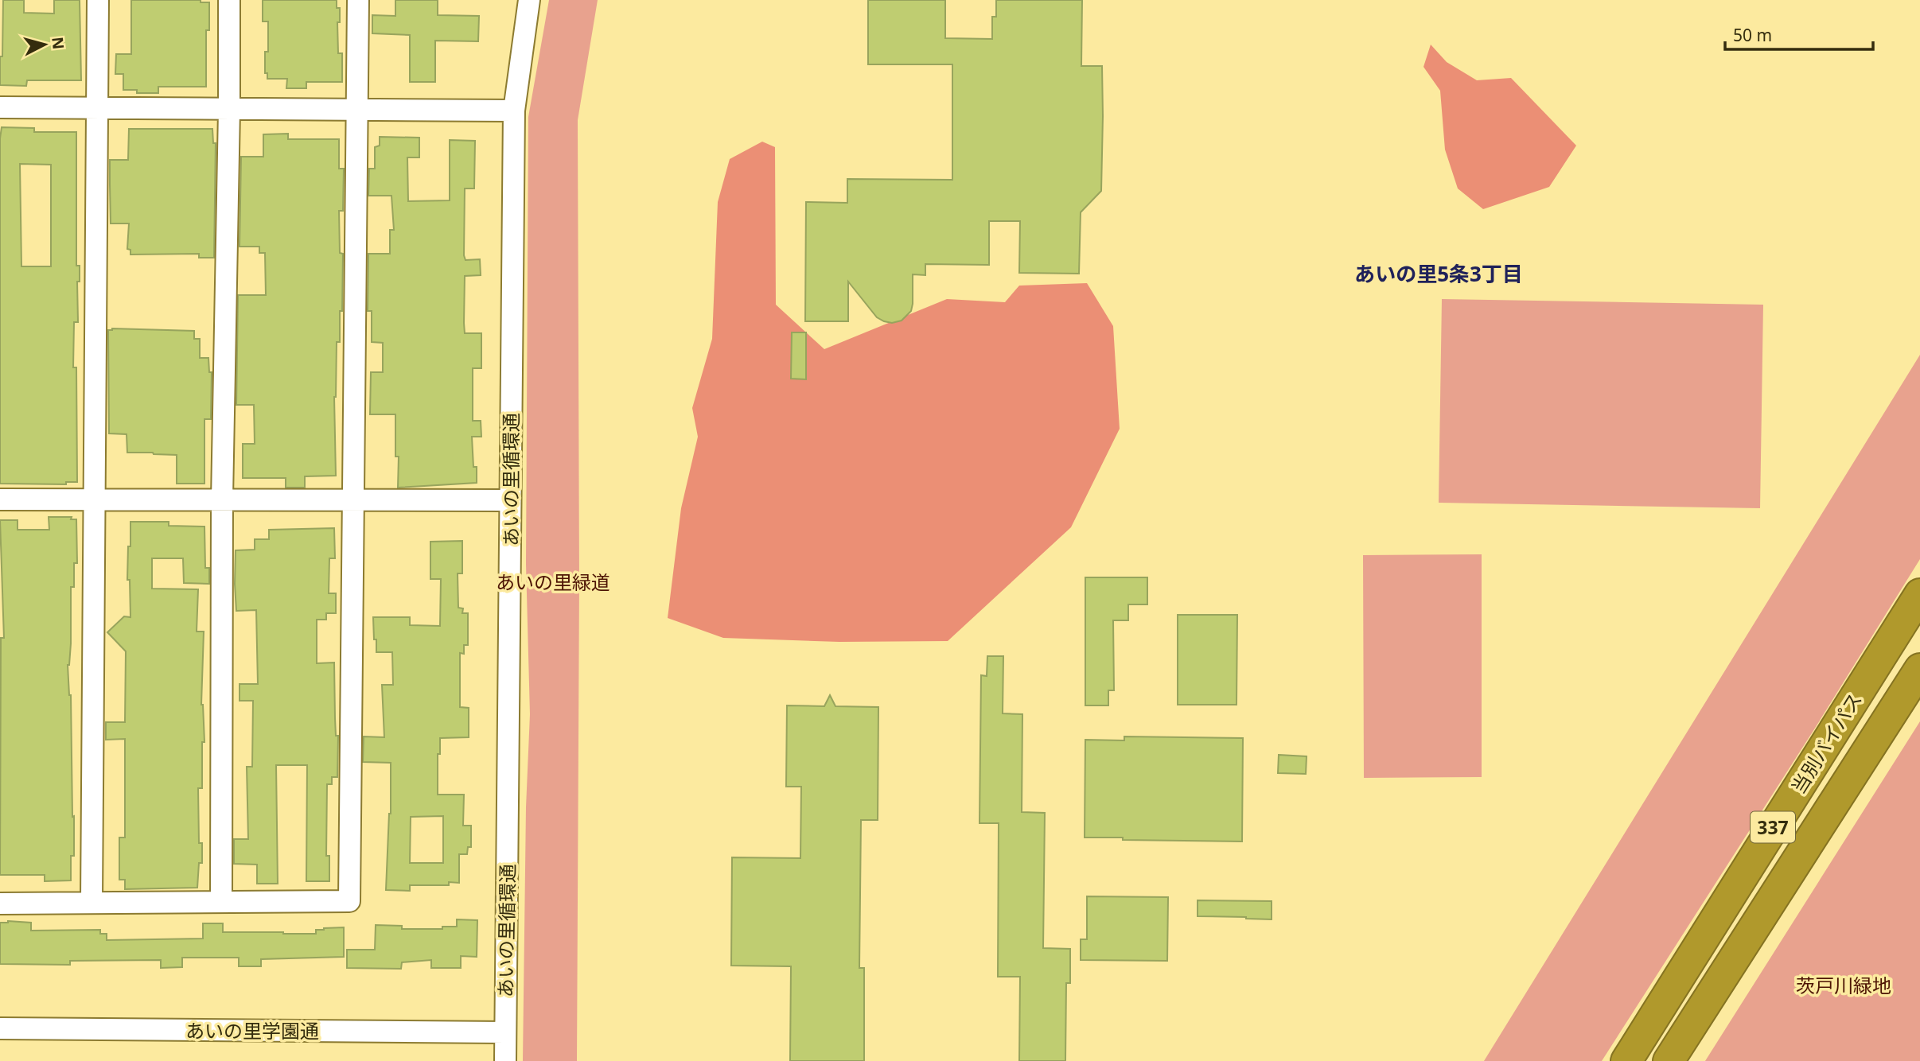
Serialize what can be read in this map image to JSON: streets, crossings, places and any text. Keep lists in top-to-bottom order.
{
  "streets": {
    "highway": ["当別バイパス", "337"],
    "street": ["あいの里循環通", "あいの里学園通"]
  },
  "crossings": [
    ["あいの里循環通", "あいの里学園通"]
  ],
  "districts": ["あいの里5条3丁目"],
  "parks": ["あいの里緑道", "茨戸川緑地"],
  "scale_bar": "50 m",
  "north": "right"
}
